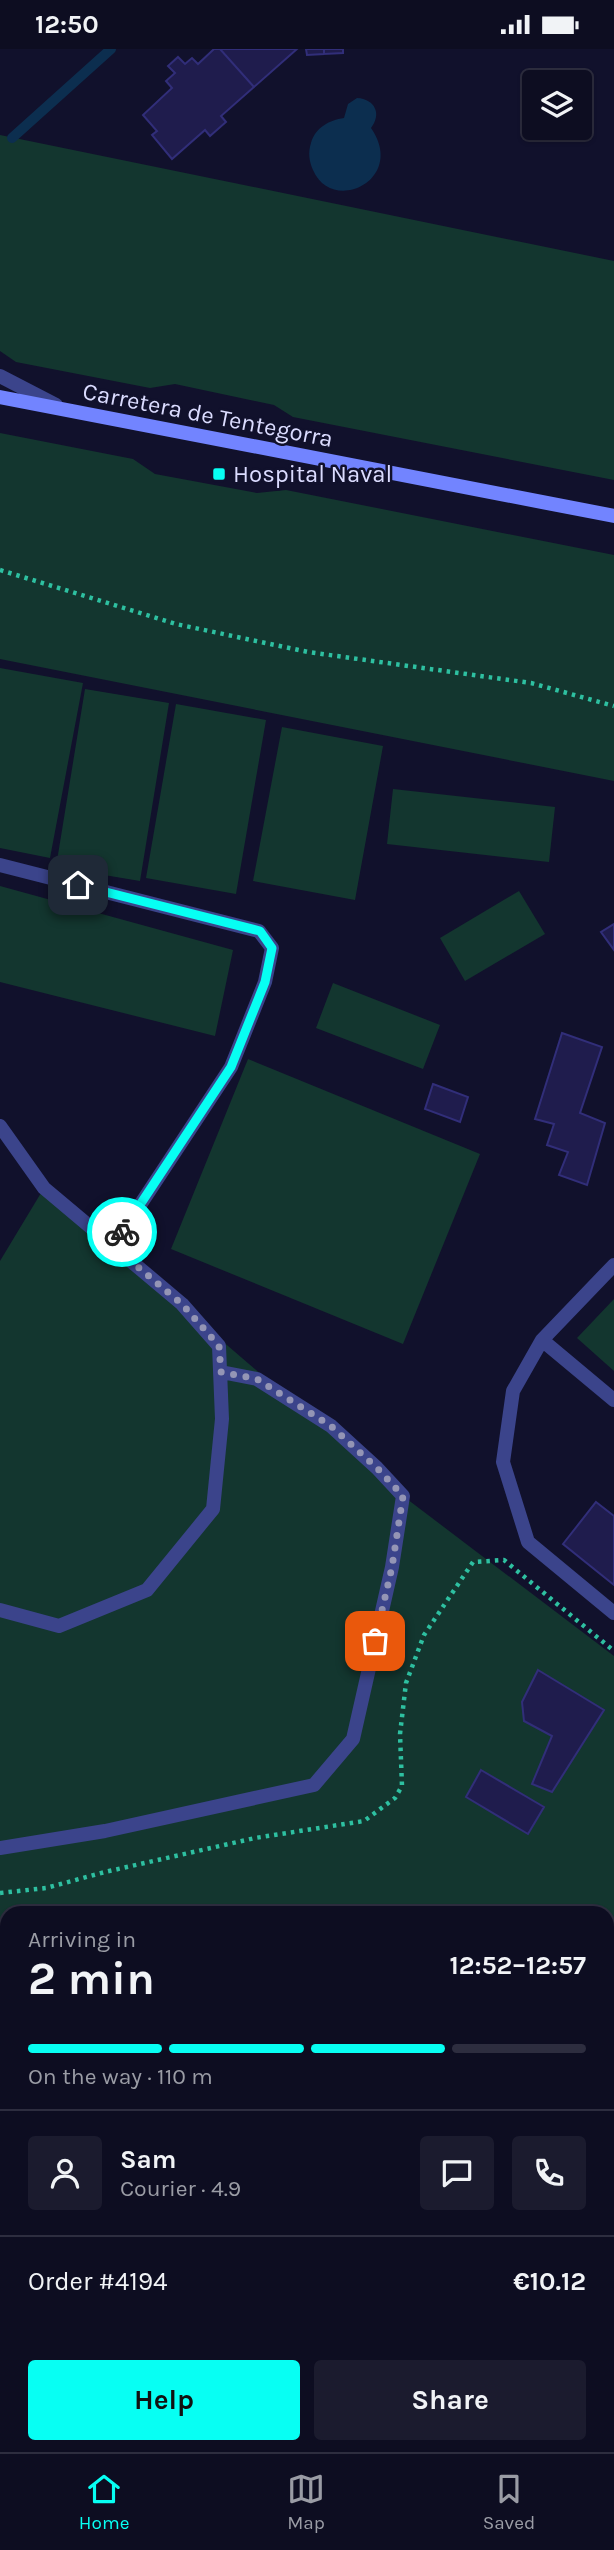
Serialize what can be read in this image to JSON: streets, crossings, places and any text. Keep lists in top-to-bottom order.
{
  "streets": {
    "main road": ["Carretera de Tentegorra"]
  },
  "places": {
    "transit": ["Hospital Naval"]
  },
  "page": {
    "status": "12:50",
    "heading": ["2 min", "Arriving in", "12:52–12:57"],
    "panel": [
      "Sam",
      "Courier · 4.9",
      "Order #4194",
      "€10.12"
    ],
    "bar": "On the way · 110 m",
    "buttons": ["Help", "Share"],
    "tabs": ["Home", "Map", "Saved"]
  }
}
